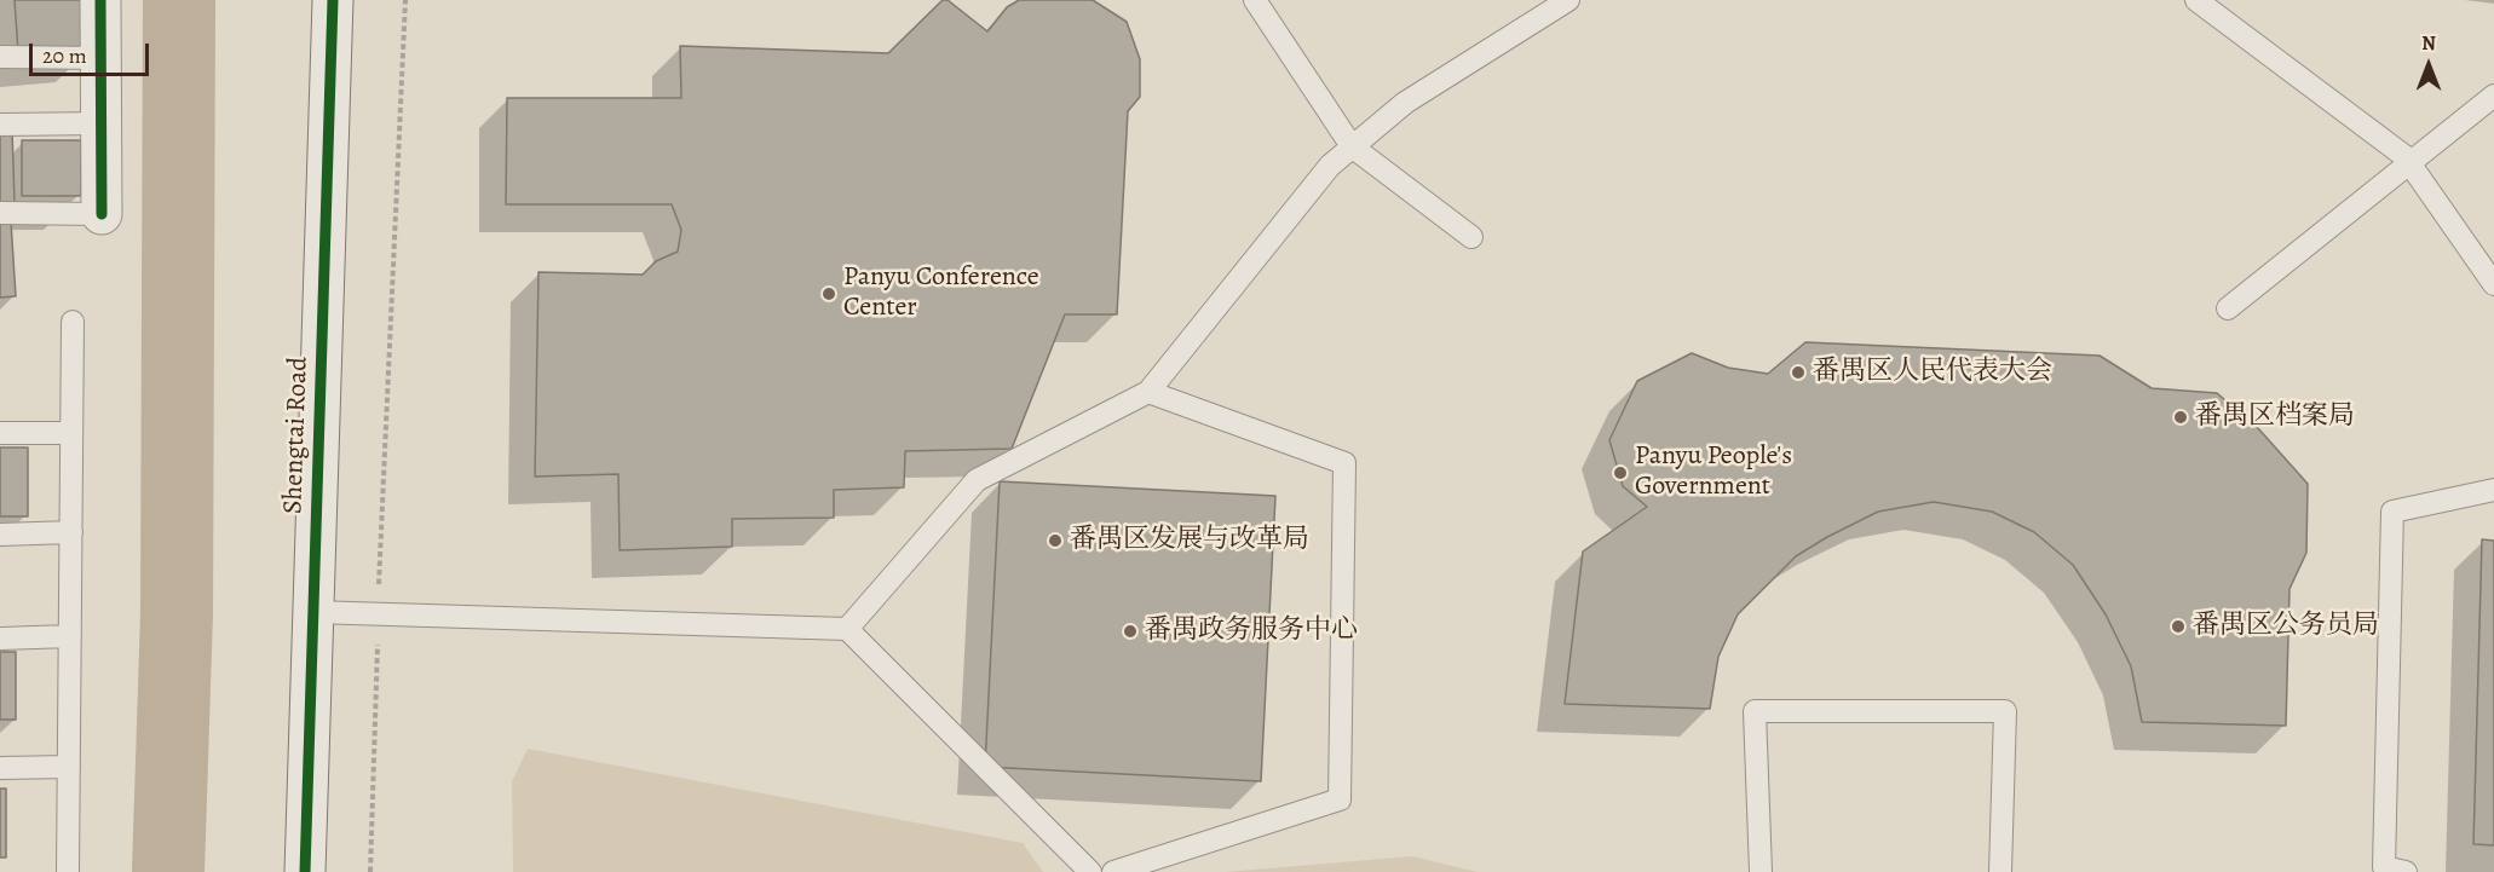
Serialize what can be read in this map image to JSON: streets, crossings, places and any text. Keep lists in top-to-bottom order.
{
  "streets": {
    "street": ["Shengtai Road"]
  },
  "places": [
    "Panyu Conference Center",
    "番禺区人民代表大会",
    "番禺区档案局",
    "Panyu People's Government",
    "番禺区发展与改革局",
    "番禺区公务员局",
    "番禺政务服务中心"
  ],
  "scale_bar": "20 m",
  "north": "top"
}
